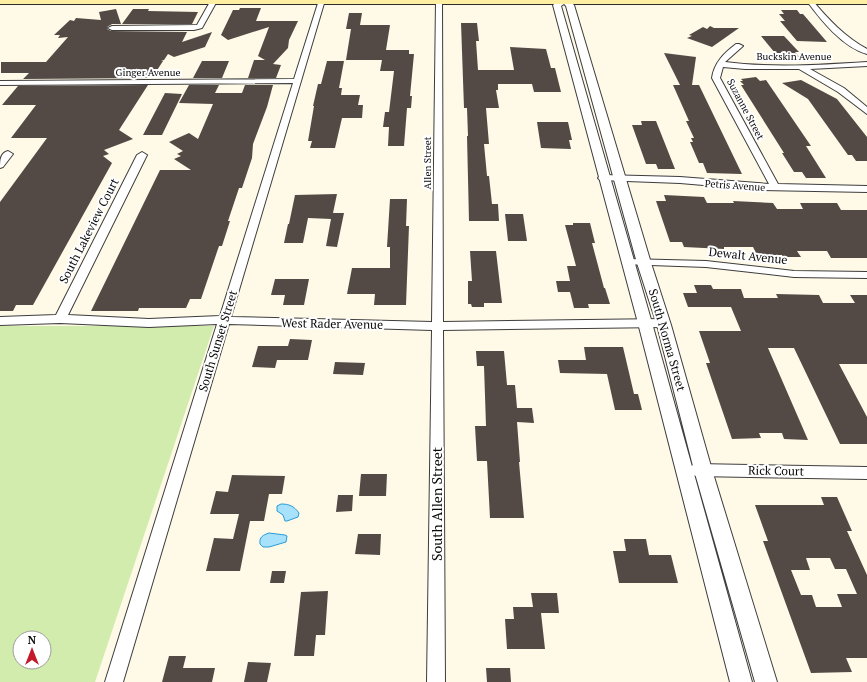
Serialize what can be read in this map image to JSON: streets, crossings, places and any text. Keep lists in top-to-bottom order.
{
  "streets": {
    "street": [
      "Buckskin Avenue",
      "Ginger Avenue",
      "Suzanne Street",
      "Allen Street",
      "Petris Avenue",
      "South Lakeview Court",
      "Dewalt Avenue",
      "West Rader Avenue",
      "South Norma Street",
      "South Sunset Street",
      "Rick Court",
      "South Allen Street"
    ]
  },
  "crossings": [
    ["Buckskin Avenue", "Suzanne Street"],
    ["Ginger Avenue", "South Sunset Street"],
    ["Suzanne Street", "Petris Avenue"],
    ["Allen Street", "West Rader Avenue"],
    ["Allen Street", "South Allen Street"],
    ["Petris Avenue", "South Norma Street"],
    ["South Lakeview Court", "West Rader Avenue"],
    ["Dewalt Avenue", "South Norma Street"],
    ["West Rader Avenue", "South Norma Street"],
    ["West Rader Avenue", "South Sunset Street"],
    ["West Rader Avenue", "South Allen Street"],
    ["South Norma Street", "Rick Court"]
  ],
  "north": "top"
}
